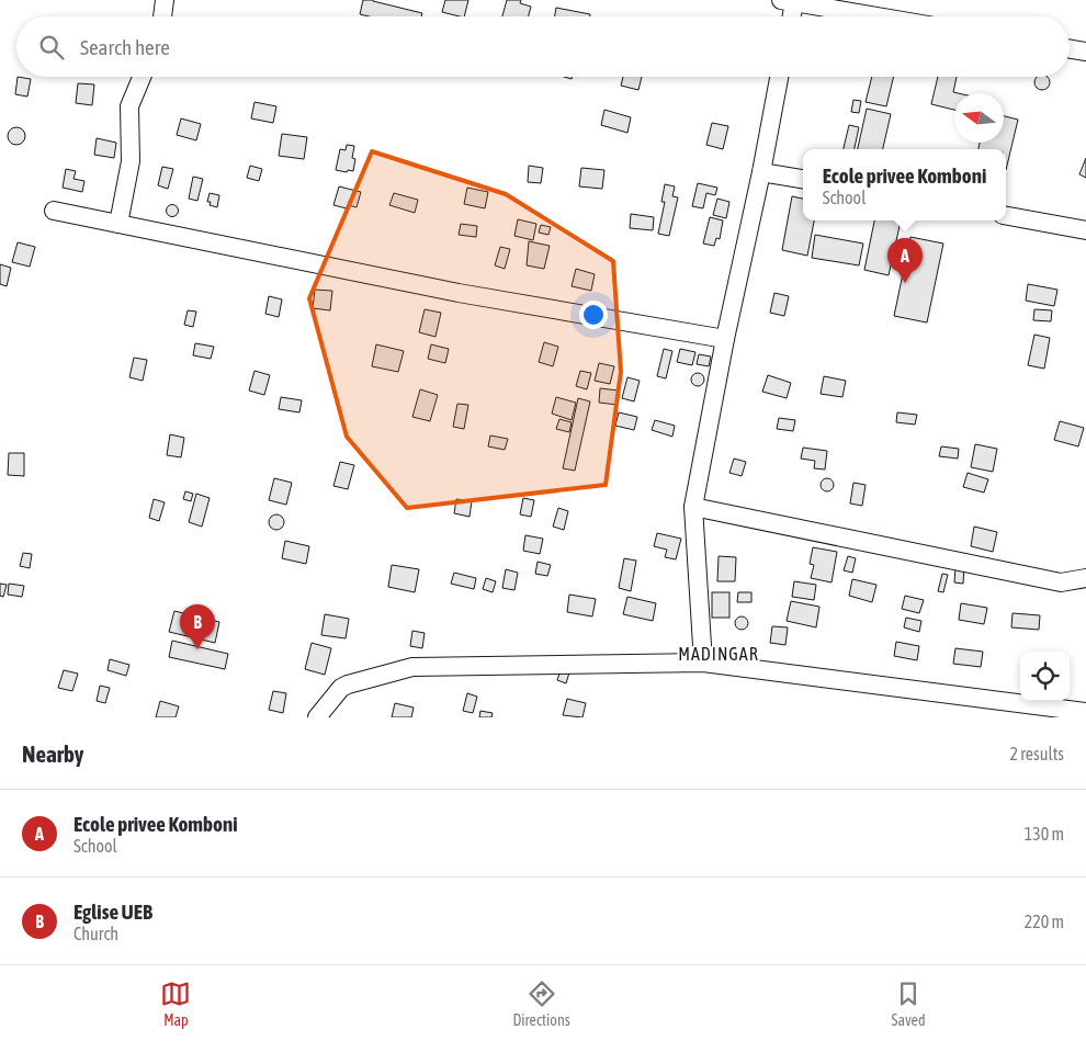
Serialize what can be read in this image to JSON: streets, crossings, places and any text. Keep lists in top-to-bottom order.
{
  "districts": ["MADINGAR"],
  "north": "left",
  "page": {
    "search": "Search here",
    "popup": ["Ecole privee Komboni", "School"],
    "pins": ["A", "B"],
    "heading": ["Nearby", "2 results"],
    "list": [
      {
        "mark": "A",
        "name": "Ecole privee Komboni",
        "note": "School",
        "value": "130 m"
      },
      {
        "mark": "B",
        "name": "Eglise UEB",
        "note": "Church",
        "value": "220 m"
      }
    ],
    "nav": ["Map", "Directions", "Saved"]
  }
}
